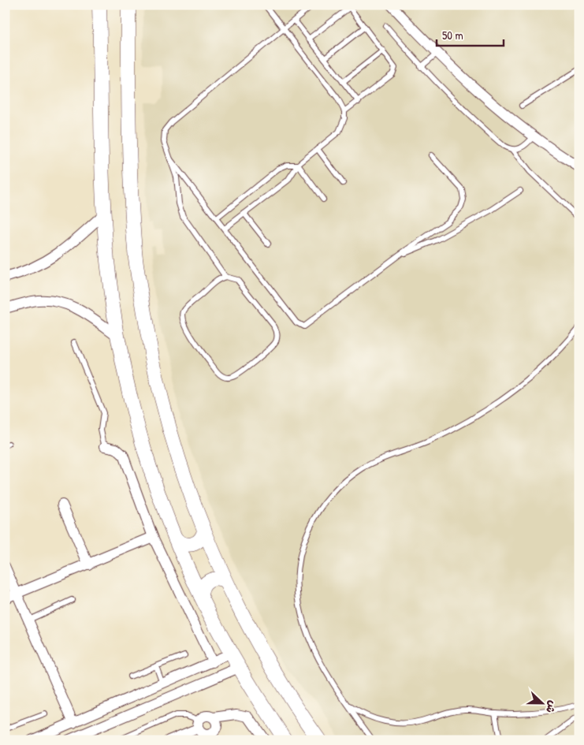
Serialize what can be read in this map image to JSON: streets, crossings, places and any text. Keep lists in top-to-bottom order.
{
  "scale_bar": "50 m",
  "north": "right"
}
